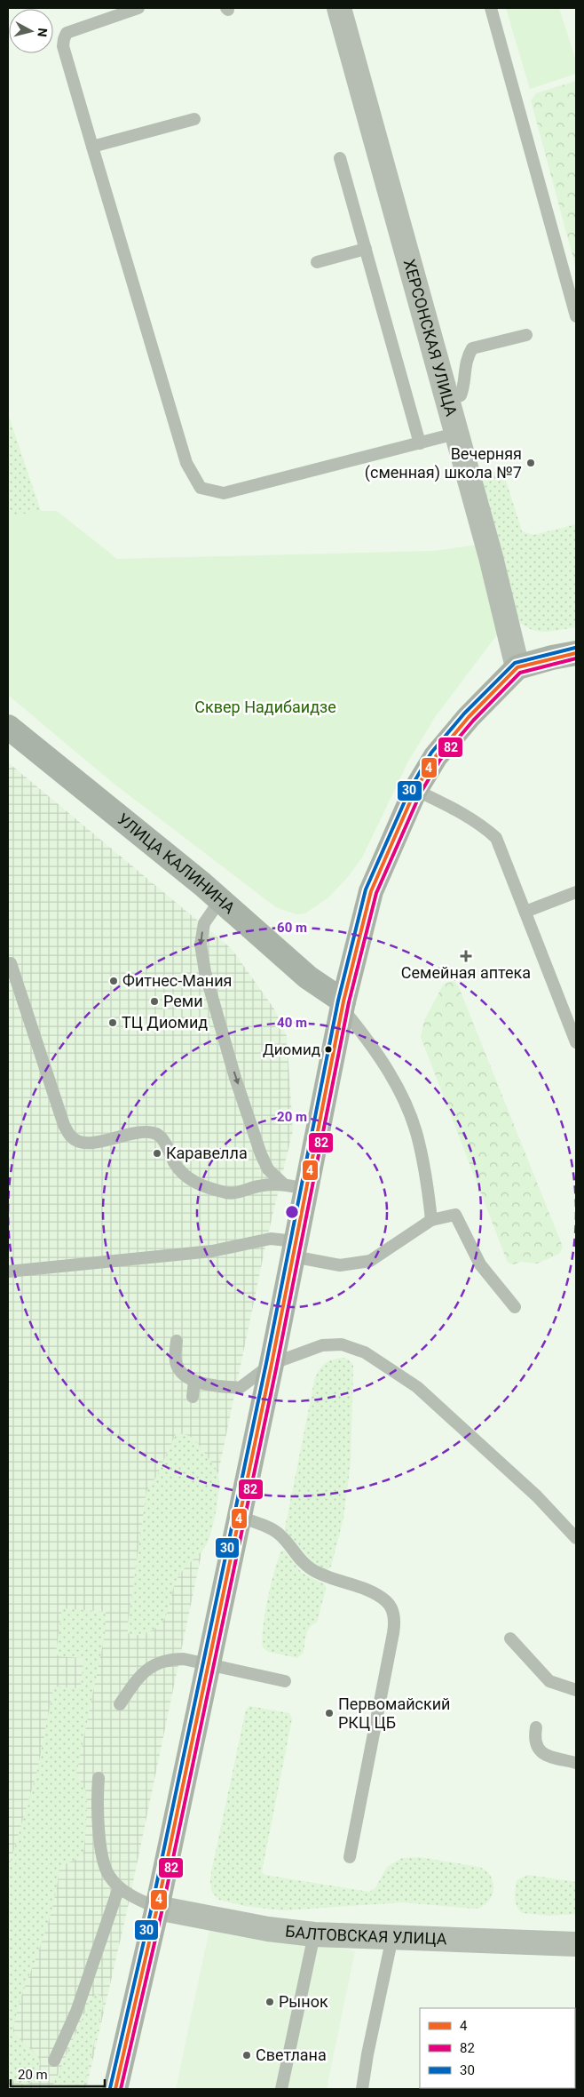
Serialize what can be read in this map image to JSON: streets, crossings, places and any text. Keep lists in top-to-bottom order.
{
  "streets": {
    "main road": ["УЛИЦА КАЛИНИНА"],
    "street": ["ХЕРСОНСКАЯ УЛИЦА", "БАЛТОВСКАЯ УЛИЦА"]
  },
  "parks": ["Сквер Надибаидзе"],
  "places": {
    "other": [
      "Вечерняя (сменная) школа №7",
      "Фитнес-Мания",
      "Реми",
      "ТЦ Диомид",
      "Диомид",
      "Каравелла",
      "Первомайский РКЦ ЦБ",
      "Рынок",
      "Светлана"
    ],
    "health": ["Семейная аптека"]
  },
  "lines": ["transit line 30", "transit line 4", "transit line 82"],
  "legend": ["4", "82", "30"],
  "scale_bar": "20 m",
  "north": "right",
  "rings": ["60 m", "40 m", "20 m"]
}
